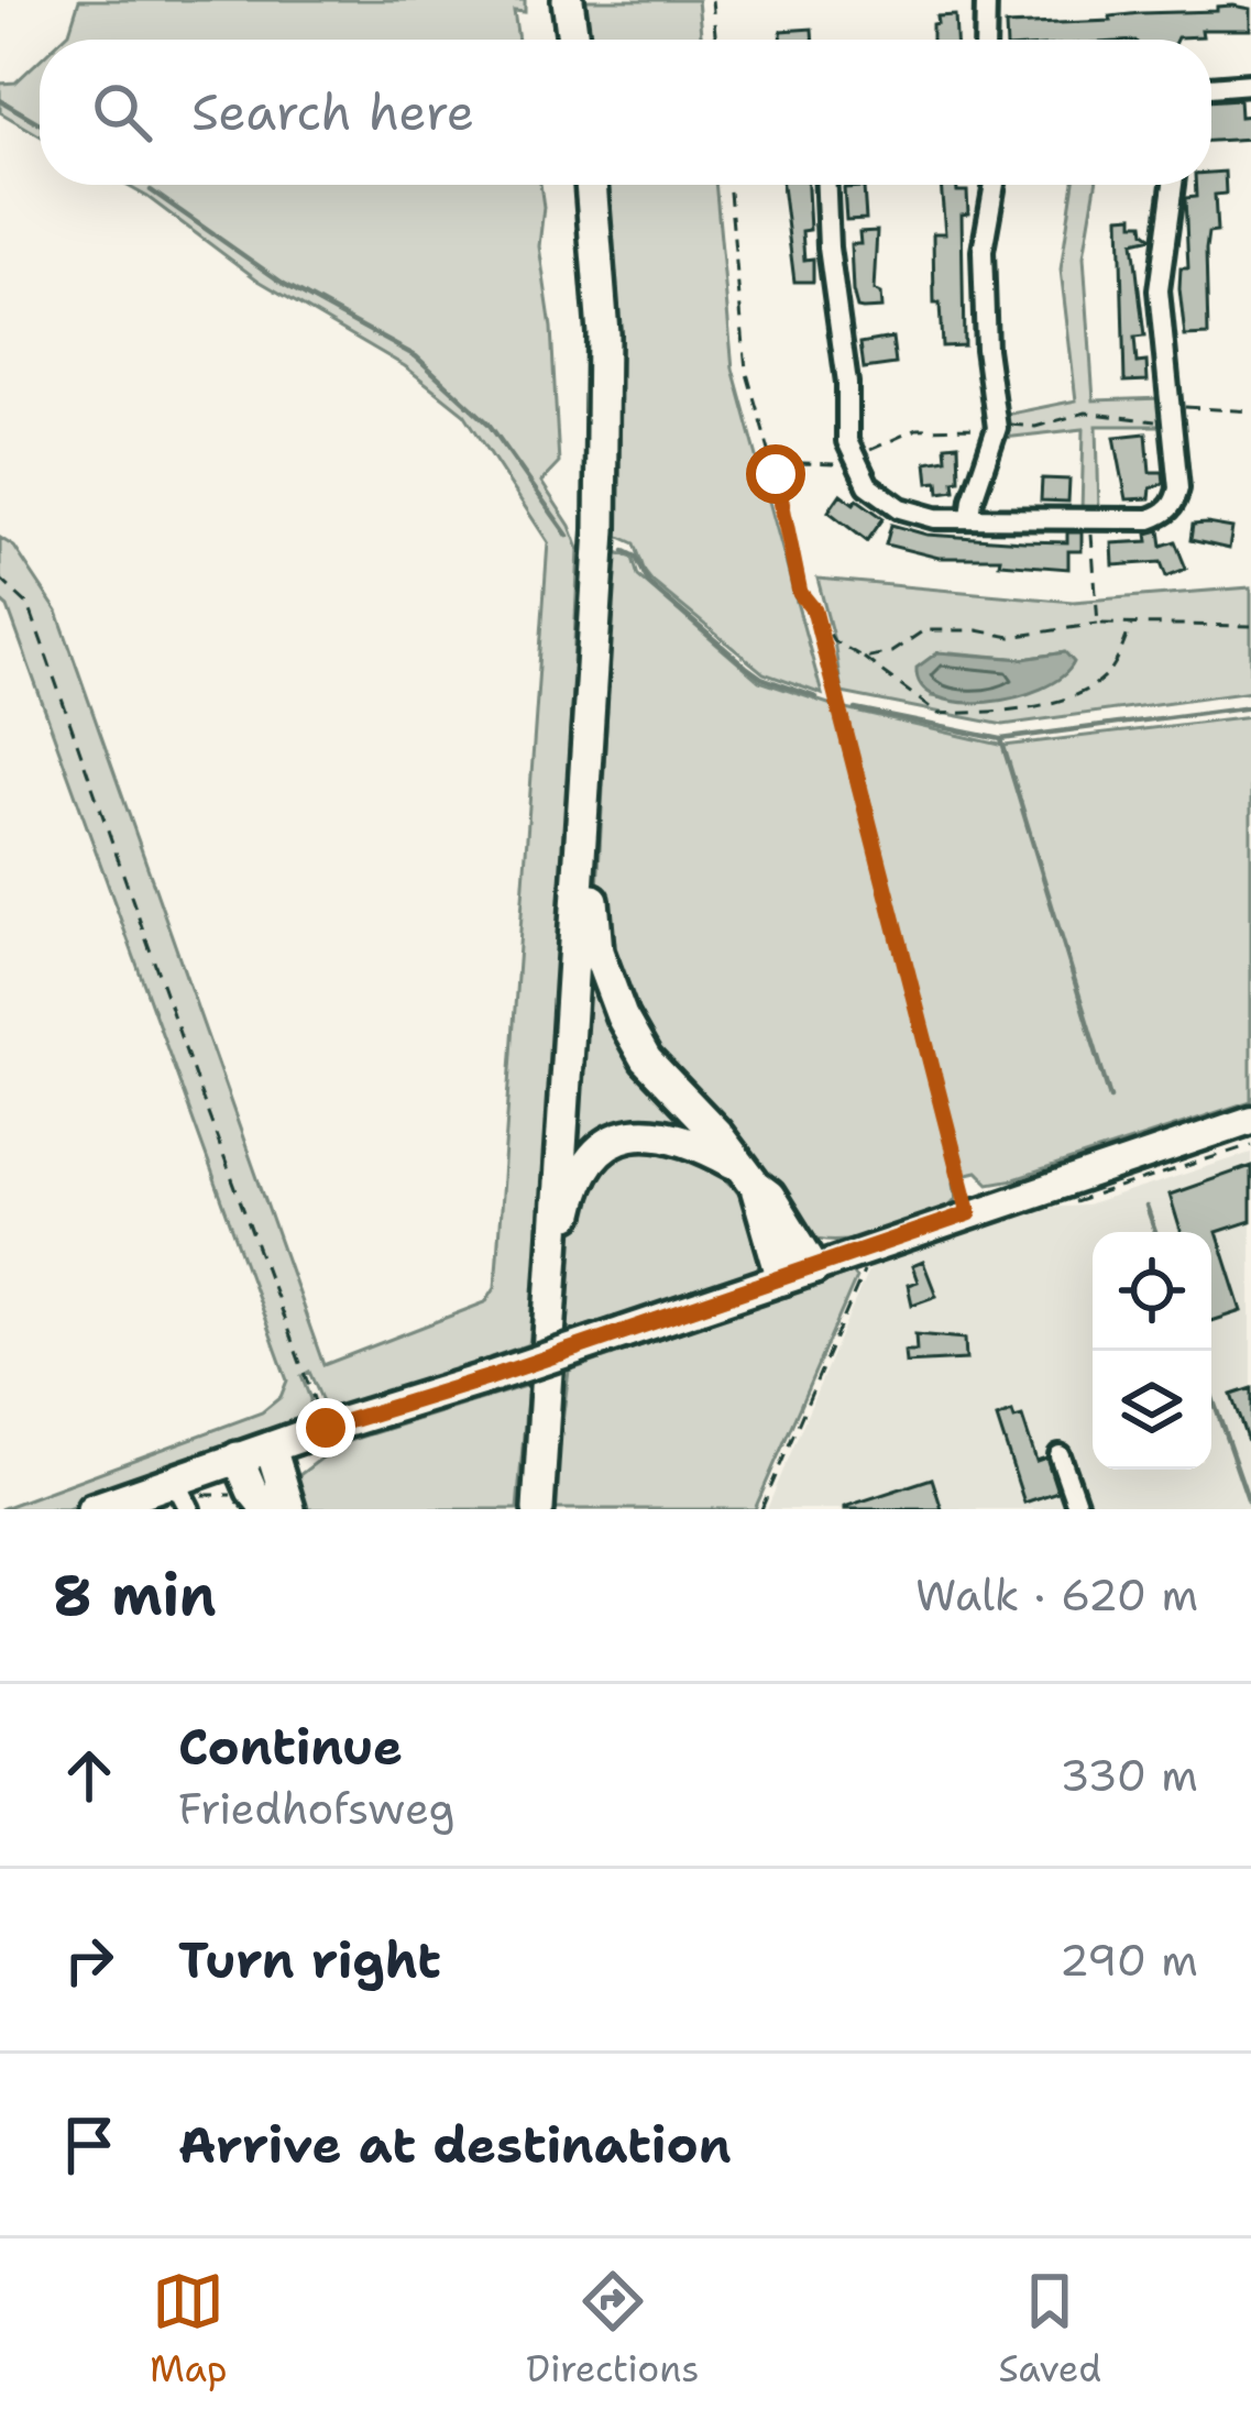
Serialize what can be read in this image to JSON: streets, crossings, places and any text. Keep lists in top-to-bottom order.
{
  "page": {
    "search": "Search here",
    "heading": ["8 min", "Walk · 620 m"],
    "list": [
      ["Continue", "Friedhofsweg", "330 m"],
      ["Turn right", "290 m"],
      "Arrive at destination"
    ],
    "nav": ["Map", "Directions", "Saved"]
  }
}
